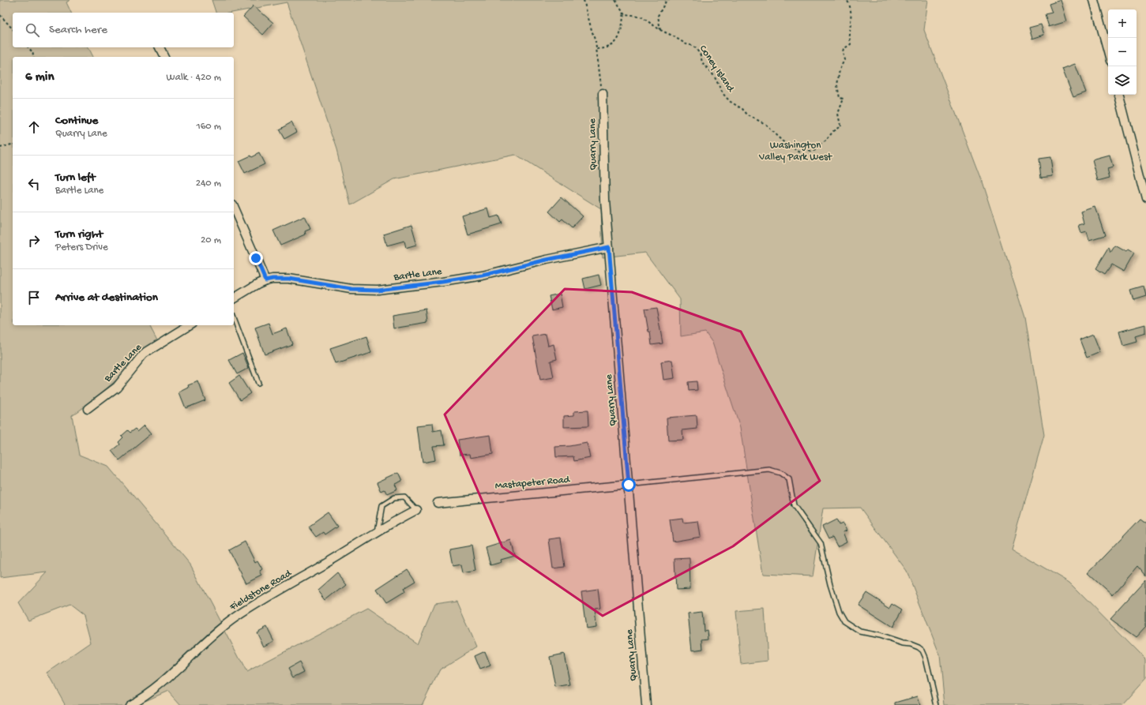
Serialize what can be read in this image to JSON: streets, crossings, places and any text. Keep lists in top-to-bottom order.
{
  "streets": {
    "street": [
      "Quarry Lane",
      "Bartle Lane",
      "Mastapeter Road",
      "Fieldstone Road"
    ],
    "path": ["Coney Island"]
  },
  "crossings": [
    ["Quarry Lane", "Bartle Lane"],
    ["Quarry Lane", "Mastapeter Road"]
  ],
  "parks": ["Washington Valley Park West"],
  "page": {
    "map_buttons": ["+", "−"],
    "search": "Search here",
    "heading": ["6 min", "Walk · 420 m"],
    "list": [
      ["Continue", "Quarry Lane", "160 m"],
      ["Turn left", "Bartle Lane", "240 m"],
      ["Turn right", "Peters Drive", "20 m"],
      "Arrive at destination"
    ]
  }
}
